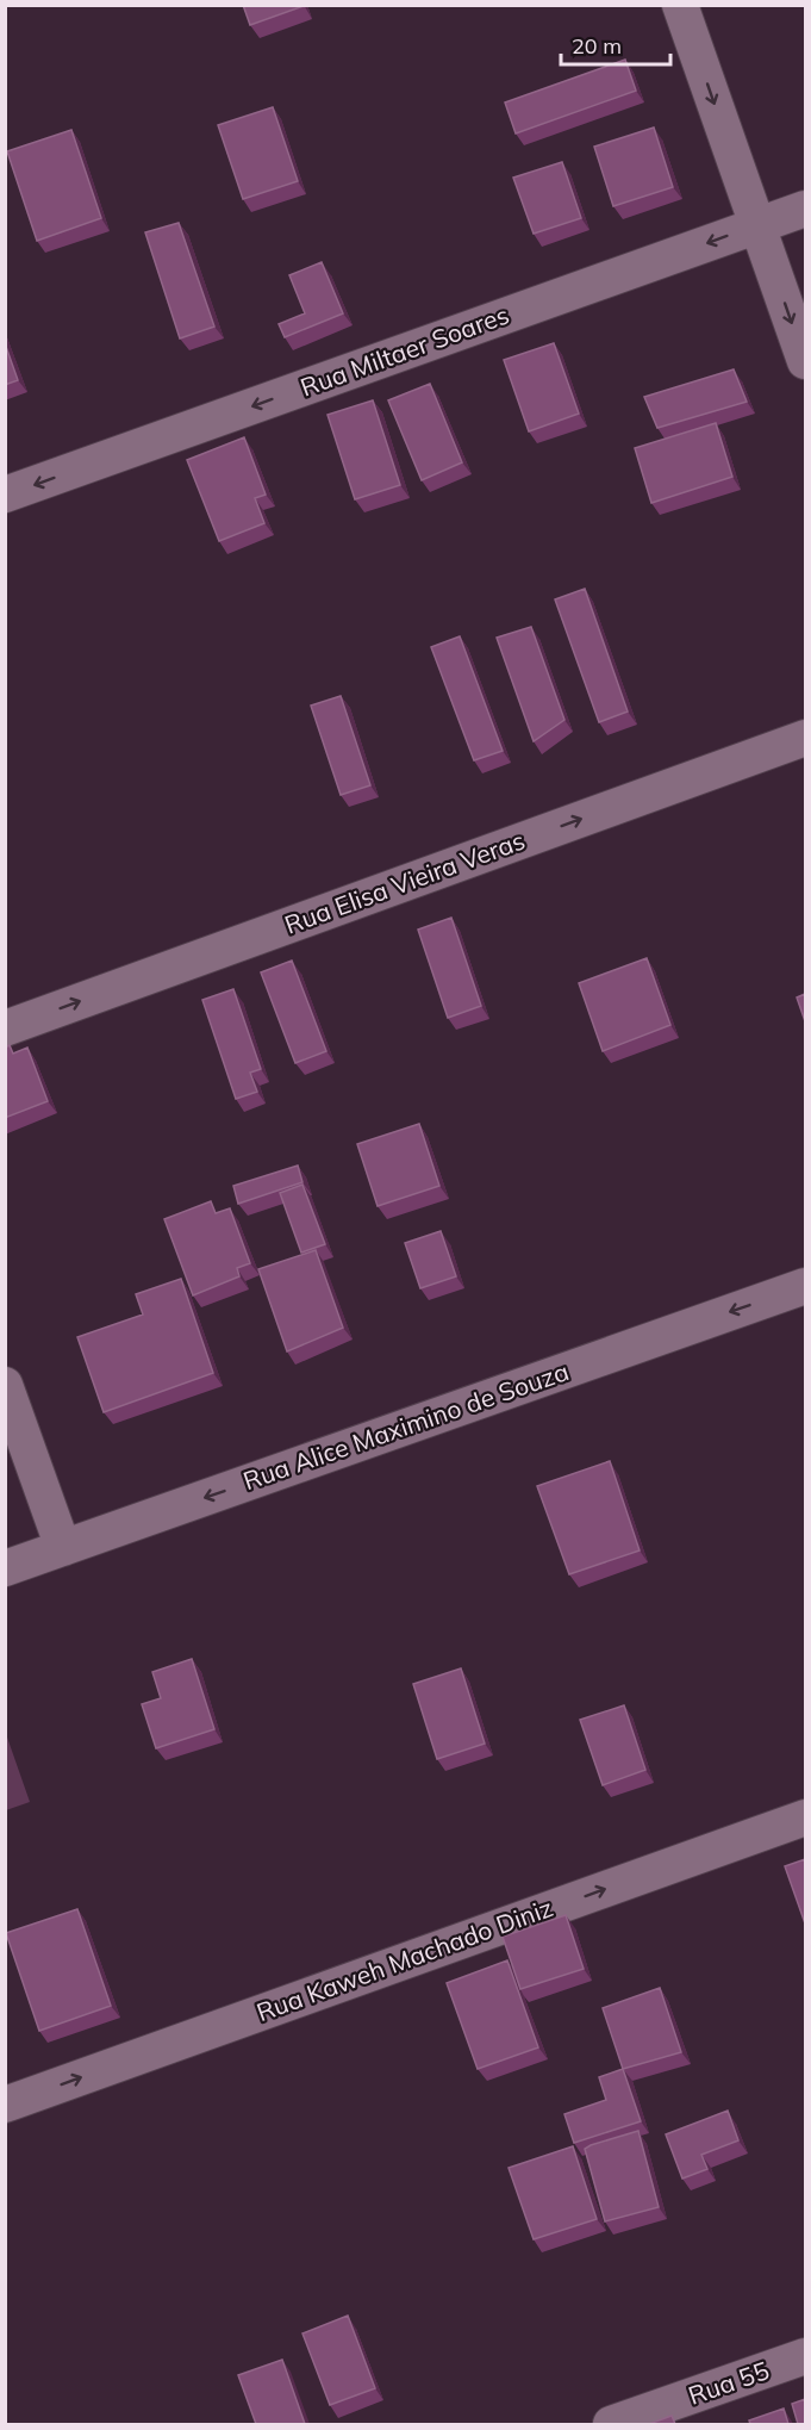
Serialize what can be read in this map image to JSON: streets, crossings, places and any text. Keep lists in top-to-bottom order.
{
  "streets": {
    "street": [
      "Rua Miltaer Soares",
      "Rua Elisa Vieira Veras",
      "Rua Alice Maximino de Souza",
      "Rua Kaweh Machado Diniz",
      "Rua 55"
    ]
  },
  "one_way": [
    "Rua Miltaer Soares",
    "Rua Elisa Vieira Veras",
    "Rua Alice Maximino de Souza",
    "Rua Kaweh Machado Diniz"
  ],
  "scale_bar": "20 m"
}
